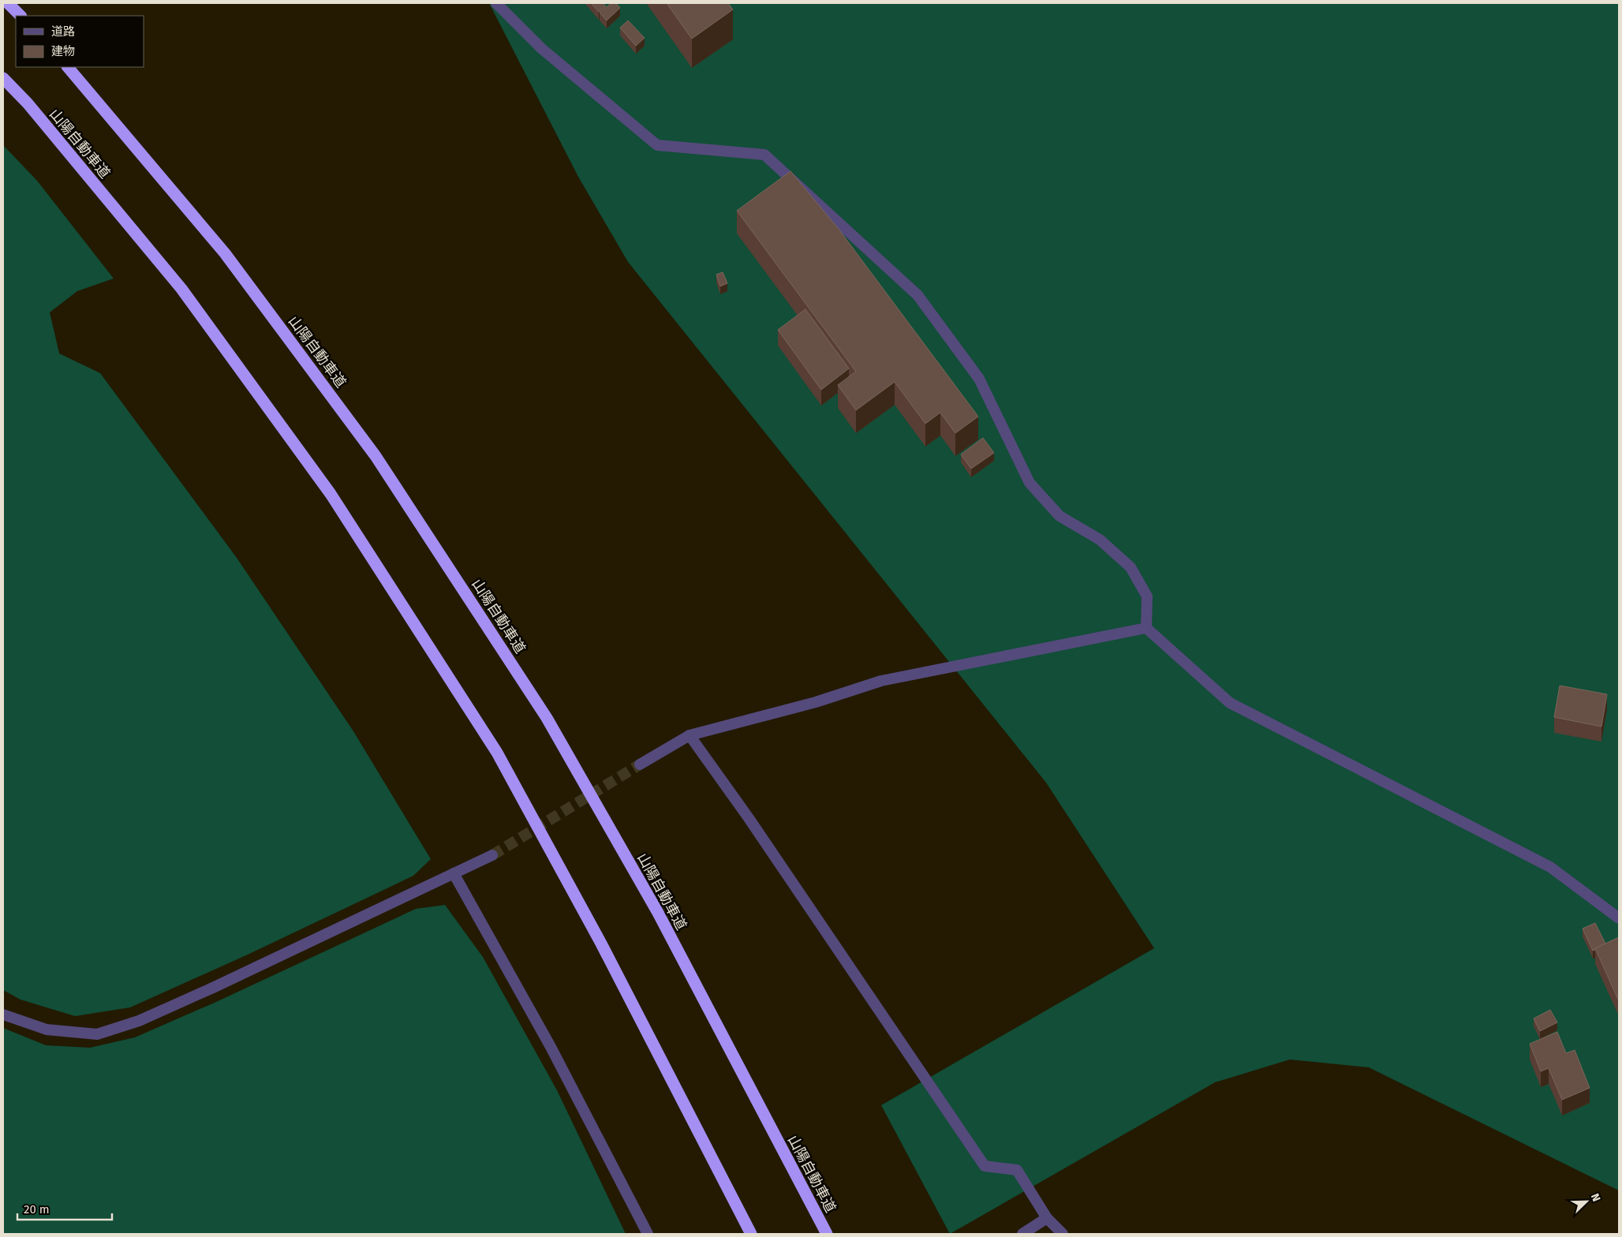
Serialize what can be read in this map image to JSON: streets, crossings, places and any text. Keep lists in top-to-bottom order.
{
  "streets": {
    "highway": ["山陽自動車道"]
  },
  "legend": ["道路", "建物"],
  "scale_bar": "20 m",
  "north": "top right"
}
